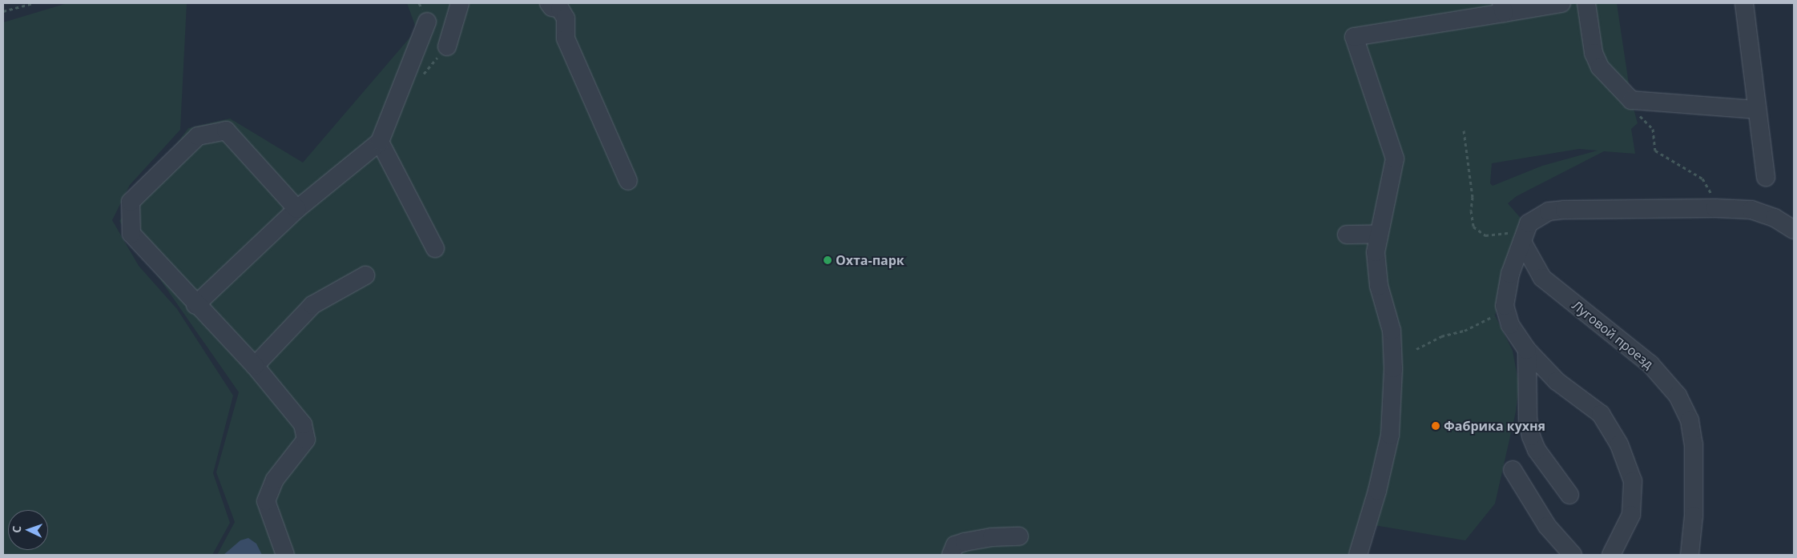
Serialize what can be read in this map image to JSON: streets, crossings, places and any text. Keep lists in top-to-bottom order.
{
  "streets": {
    "street": ["Луговой проезд"]
  },
  "places": ["Охта-парк", "Фабрика кухня"],
  "north": "left"
}
